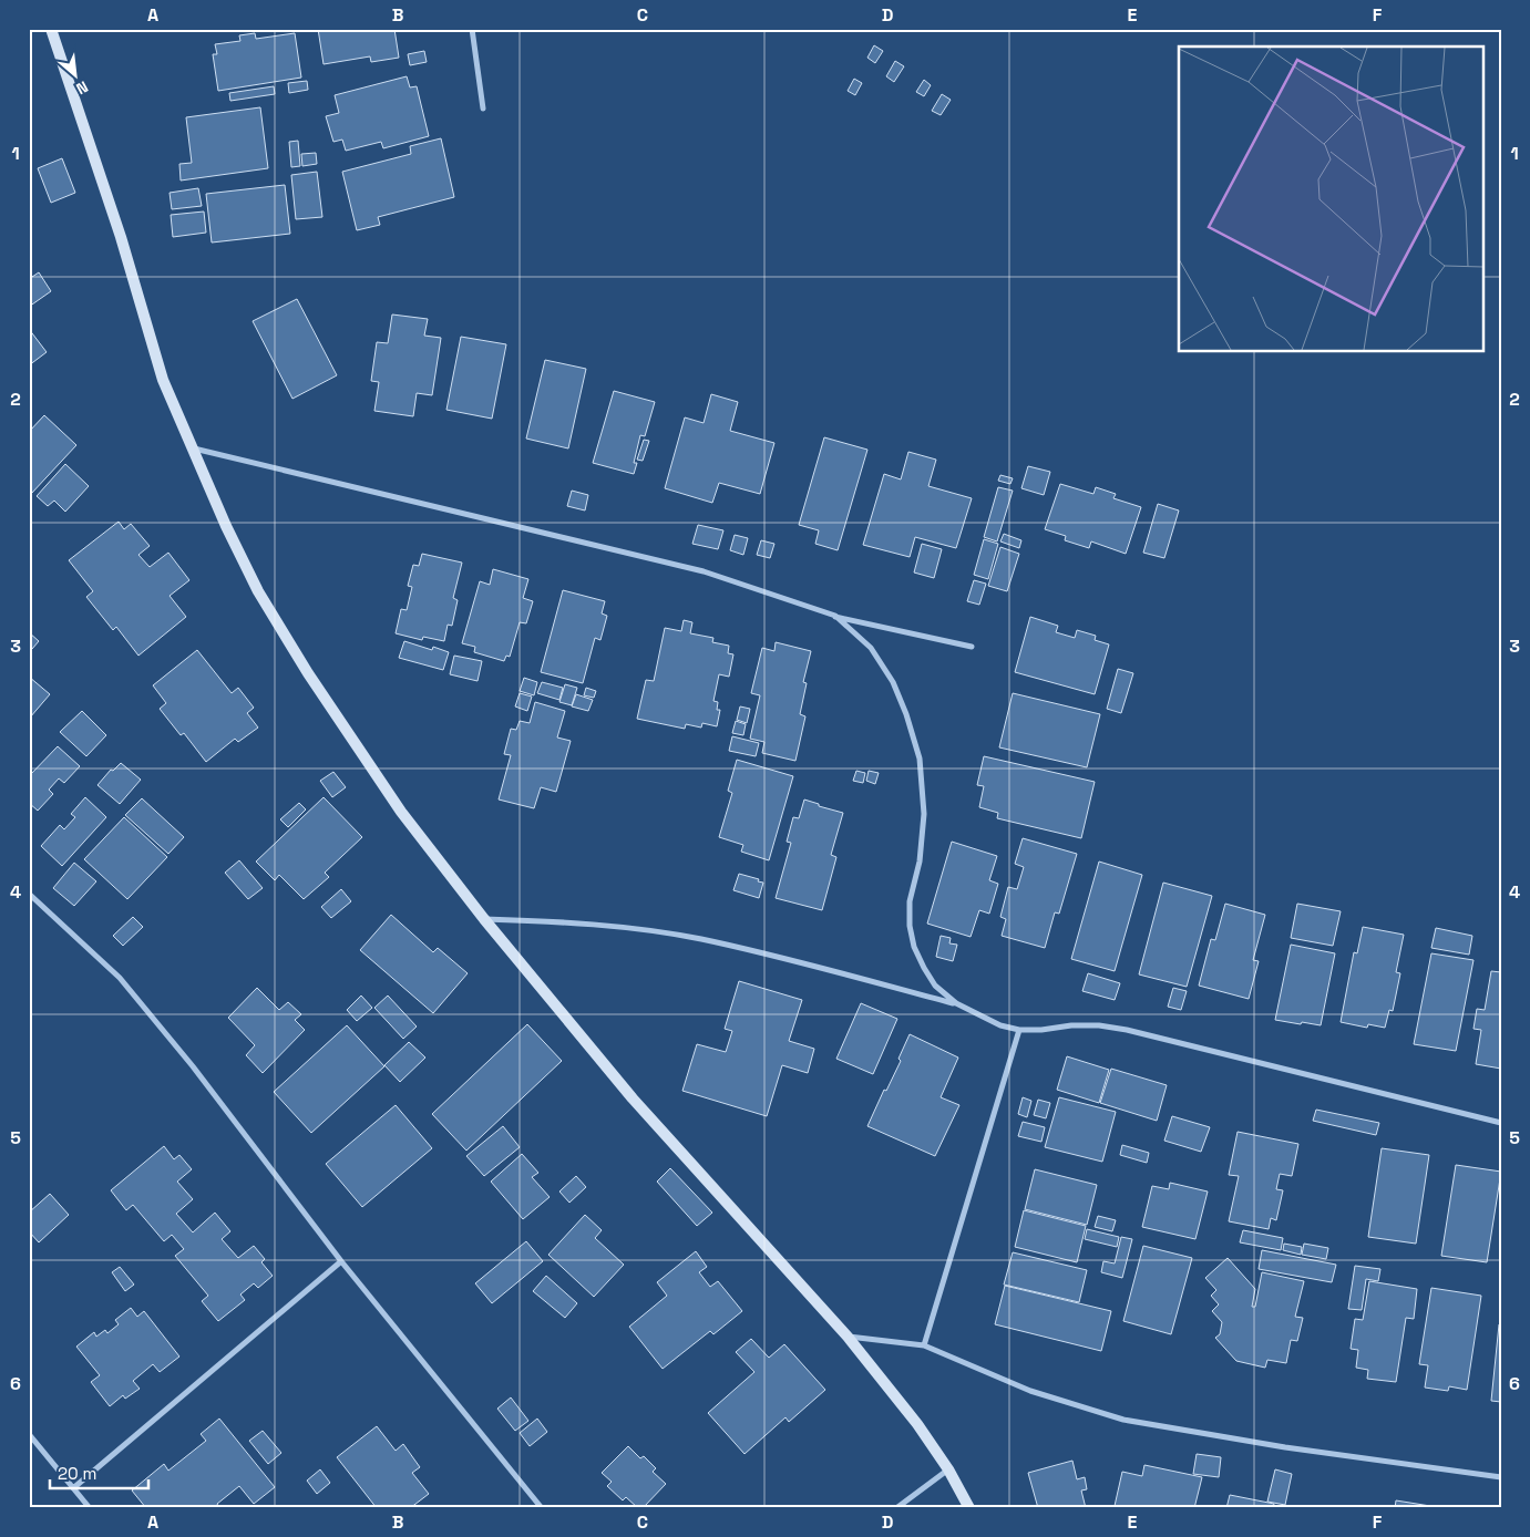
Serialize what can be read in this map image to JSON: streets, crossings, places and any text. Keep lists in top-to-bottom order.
{
  "scale_bar": "20 m",
  "north": "bottom right",
  "grid": {
    "columns": [
      "A",
      "B",
      "C",
      "D",
      "E",
      "F"
    ],
    "rows": [
      "1",
      "2",
      "3",
      "4",
      "5",
      "6"
    ]
  }
}
